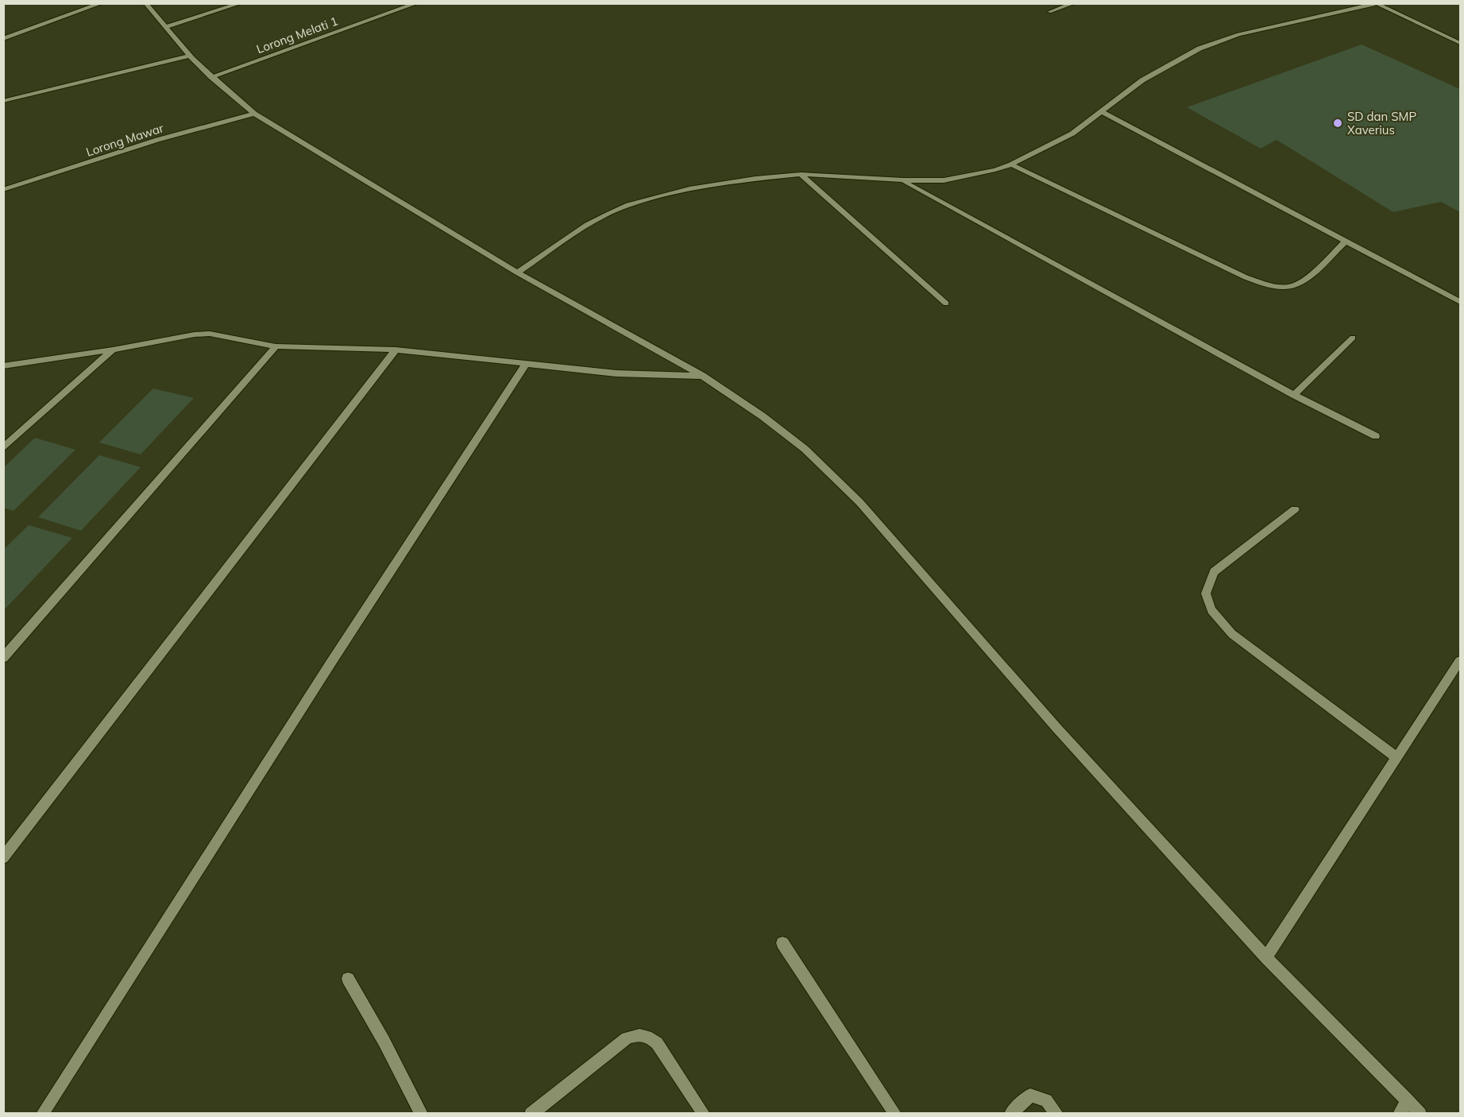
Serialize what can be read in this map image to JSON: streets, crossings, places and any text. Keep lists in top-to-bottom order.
{
  "streets": {
    "street": ["Lorong Melati 1", "Lorong Mawar"]
  },
  "places": ["SD dan SMP Xaverius"]
}
